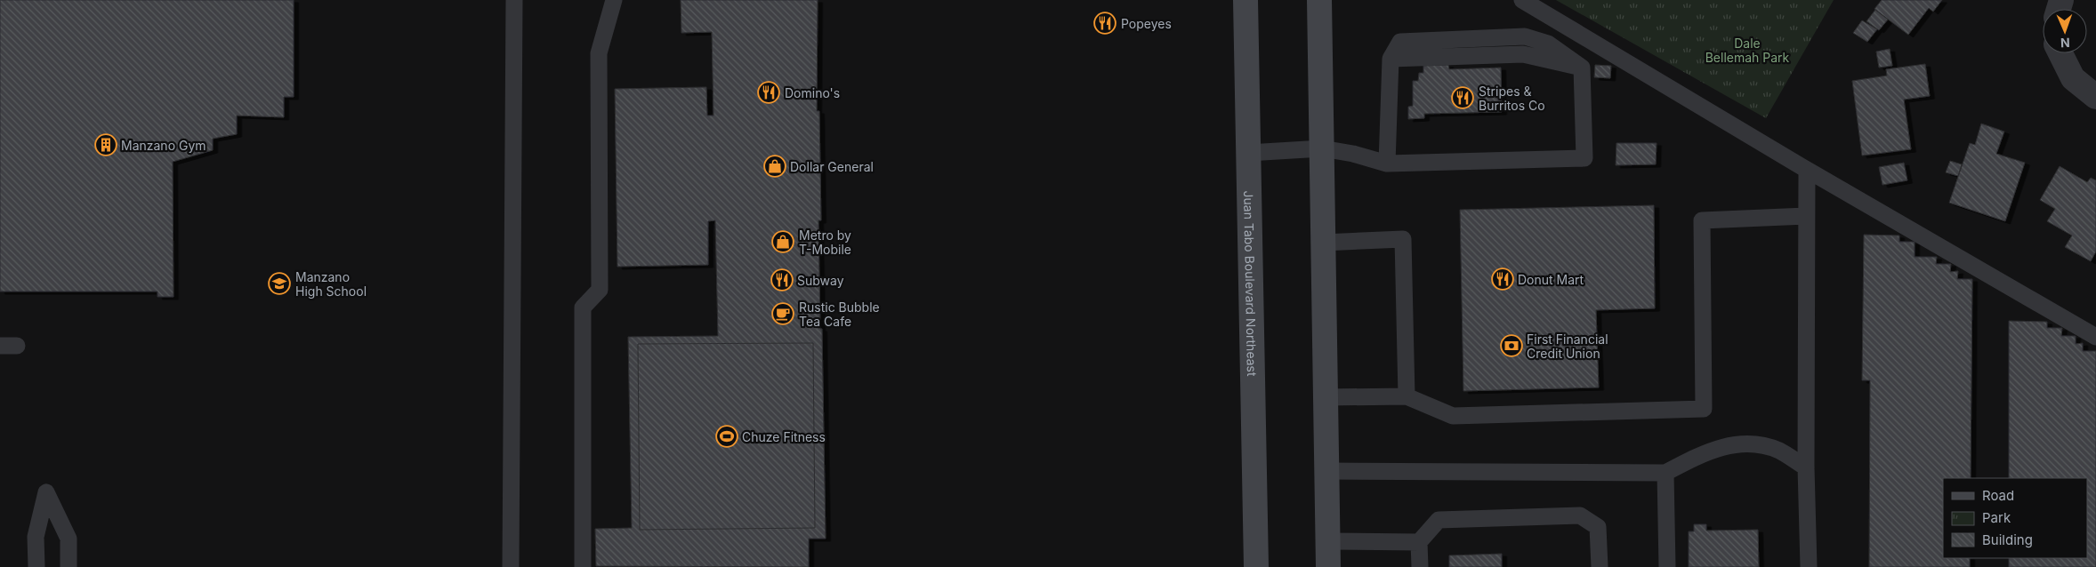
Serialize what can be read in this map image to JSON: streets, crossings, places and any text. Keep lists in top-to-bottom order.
{
  "streets": {
    "main road": ["Juan Tabo Boulevard Northeast"]
  },
  "parks": ["Dale Bellemah Park"],
  "places": {
    "restaurant": [
      "Popeyes",
      "Domino's",
      "Stripes & Burritos Co",
      "Donut Mart",
      "Subway"
    ],
    "building": ["Manzano Gym"],
    "shop": ["Dollar General", "Metro by T-Mobile"],
    "school or university": ["Manzano High School"],
    "cafe": ["Rustic Bubble Tea Cafe"],
    "bank": ["First Financial Credit Union"],
    "sports": ["Chuze Fitness"]
  },
  "legend": ["Road", "Park", "Building"],
  "north": "bottom"
}
